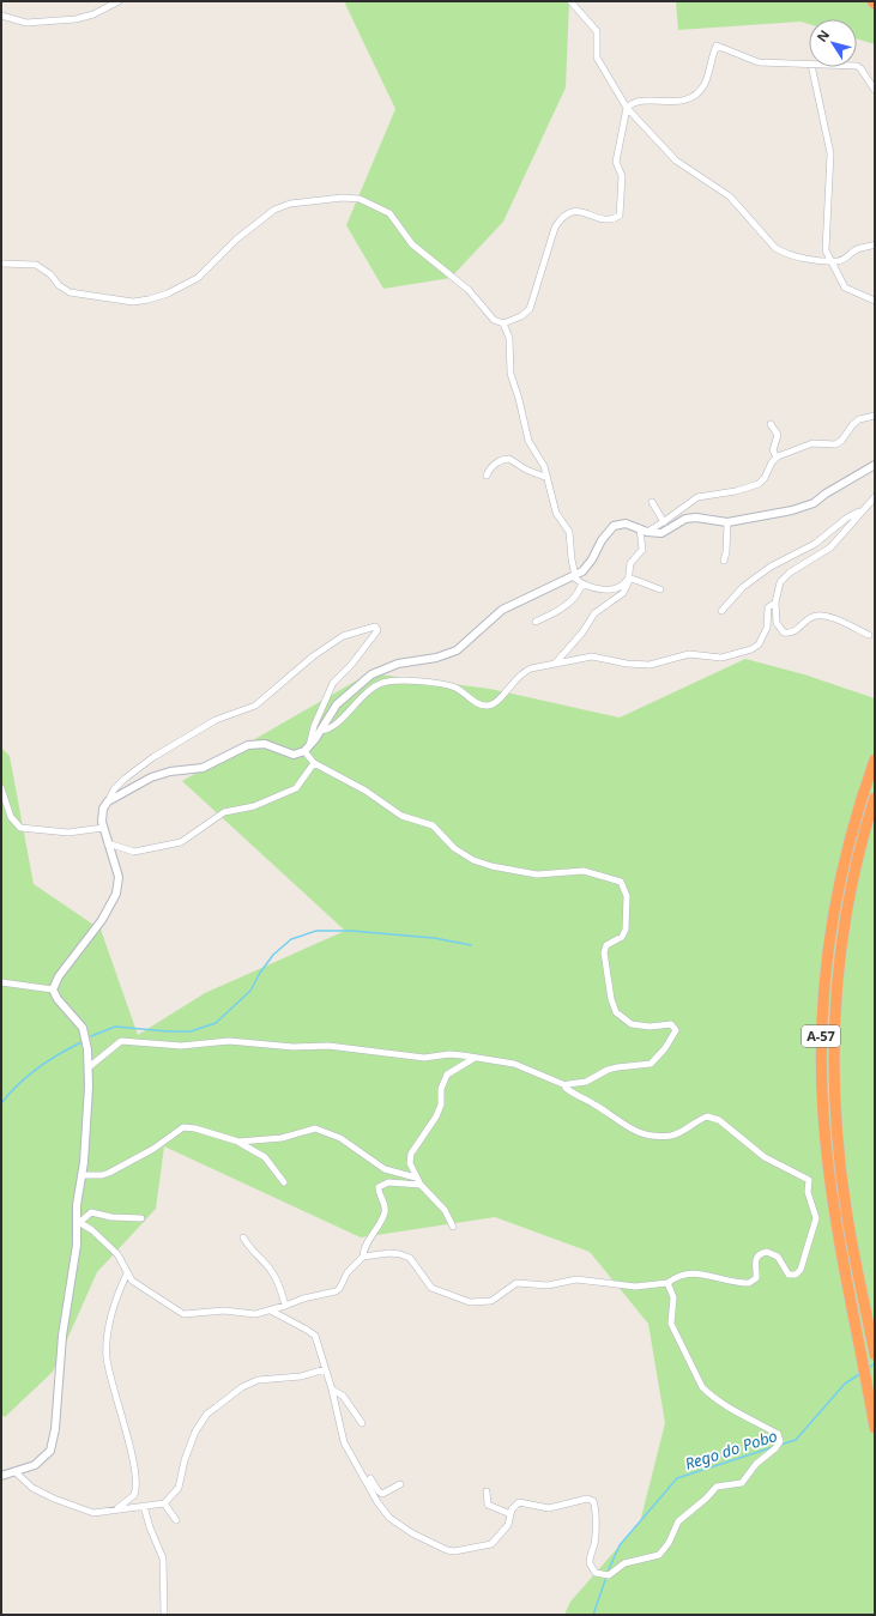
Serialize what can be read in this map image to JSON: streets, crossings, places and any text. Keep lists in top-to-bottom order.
{
  "streets": {
    "highway": ["A-57"]
  },
  "water": ["Rego do Pobo"],
  "north": "top left"
}
